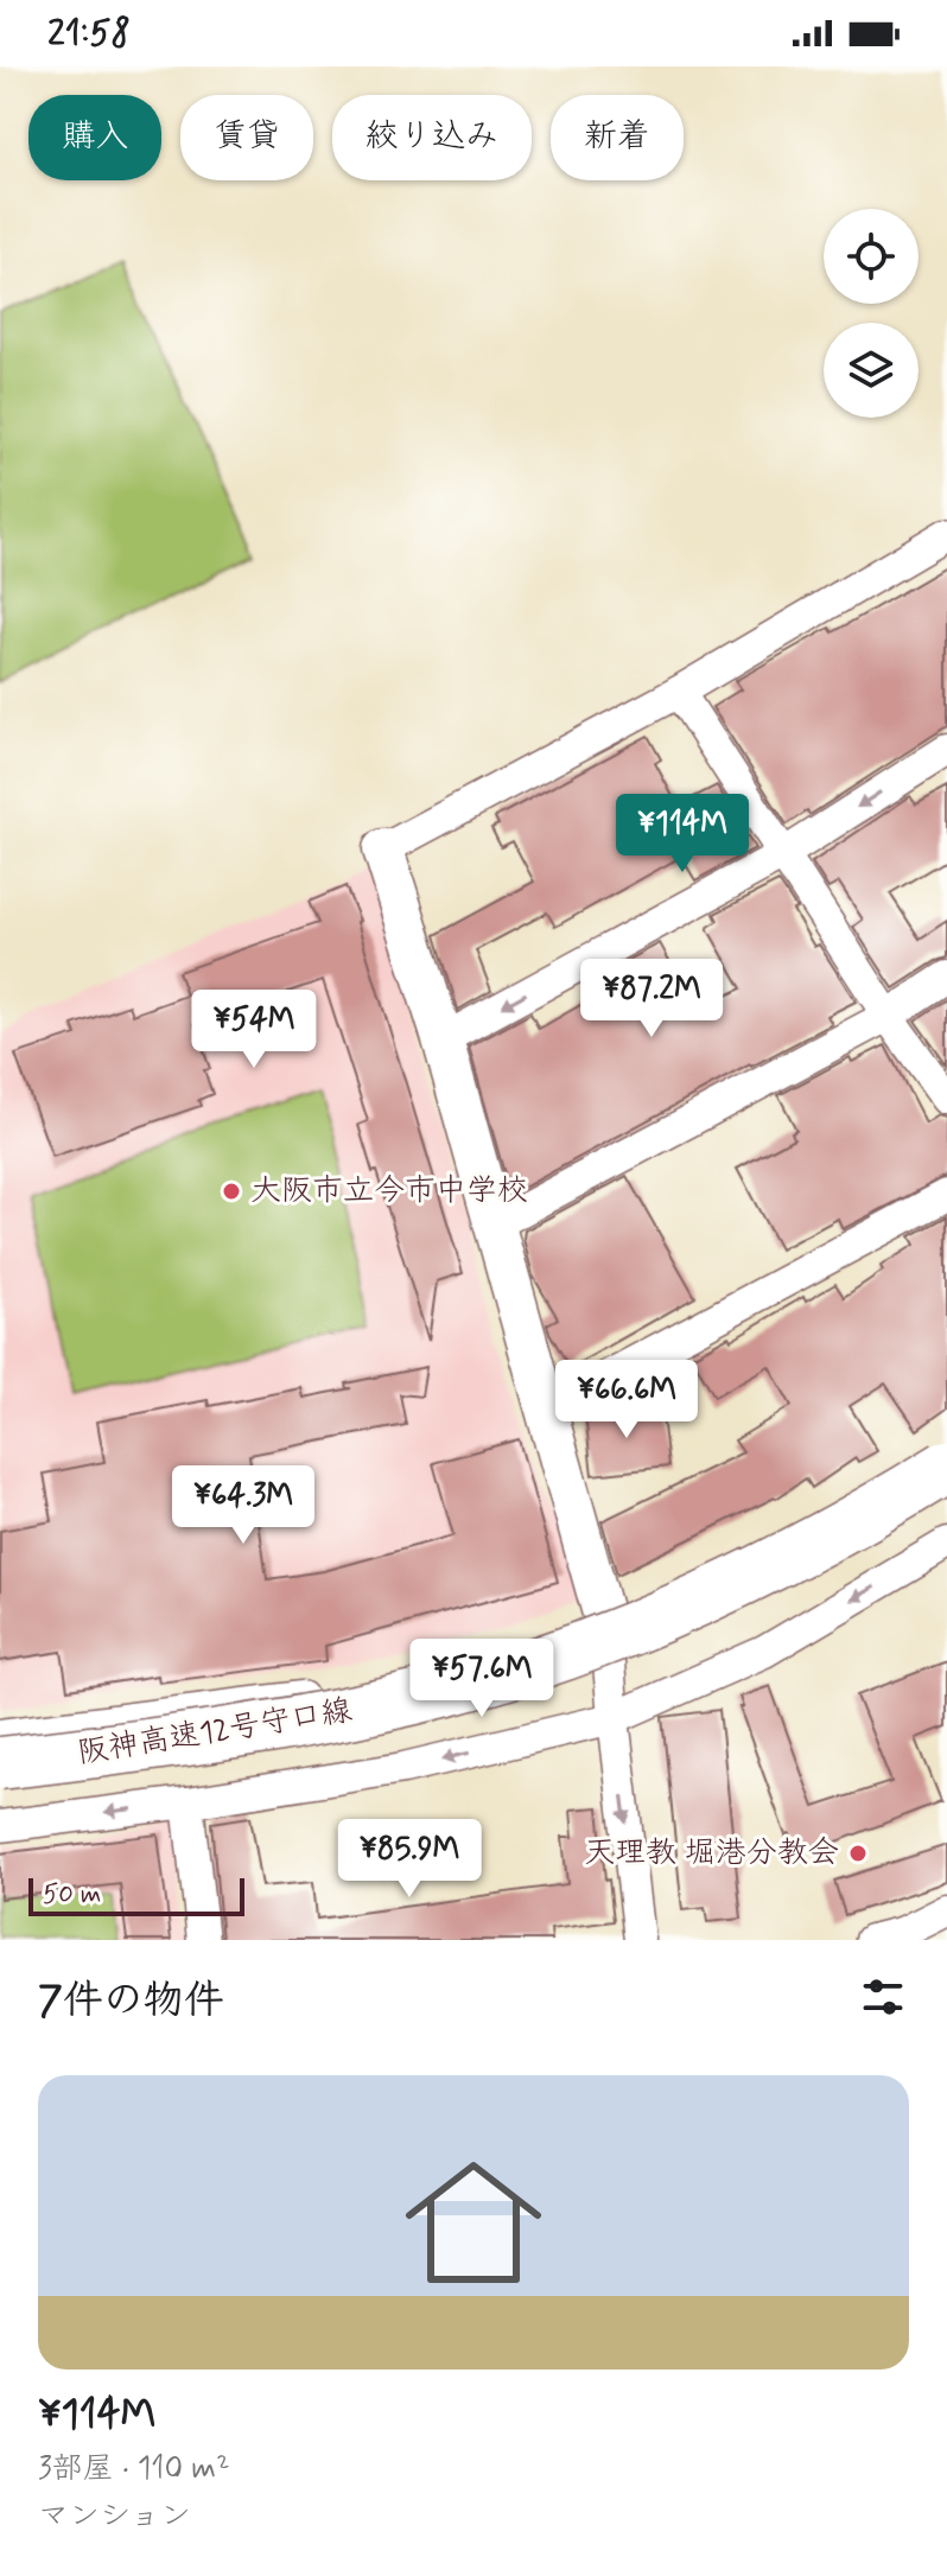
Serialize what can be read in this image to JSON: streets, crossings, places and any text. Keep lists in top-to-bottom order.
{
  "streets": {
    "highway": ["阪神高速12号守口線"]
  },
  "places": ["大阪市立今市中学校", "天理教 堀港分教会"],
  "scale_bar": "50 m",
  "page": {
    "status": "21:58",
    "chip": [
      "購入",
      "賃貸",
      "絞り込み",
      "新着"
    ],
    "price": [
      "¥114M",
      "¥87.2M",
      "¥54M",
      "¥66.6M",
      "¥64.3M",
      "¥57.6M",
      "¥85.9M"
    ],
    "scale": "50 m",
    "heading": "7件の物件",
    "list": [
      {
        "name": "¥114M",
        "note": "3部屋 · 110 m² · マンション"
      }
    ]
  }
}
